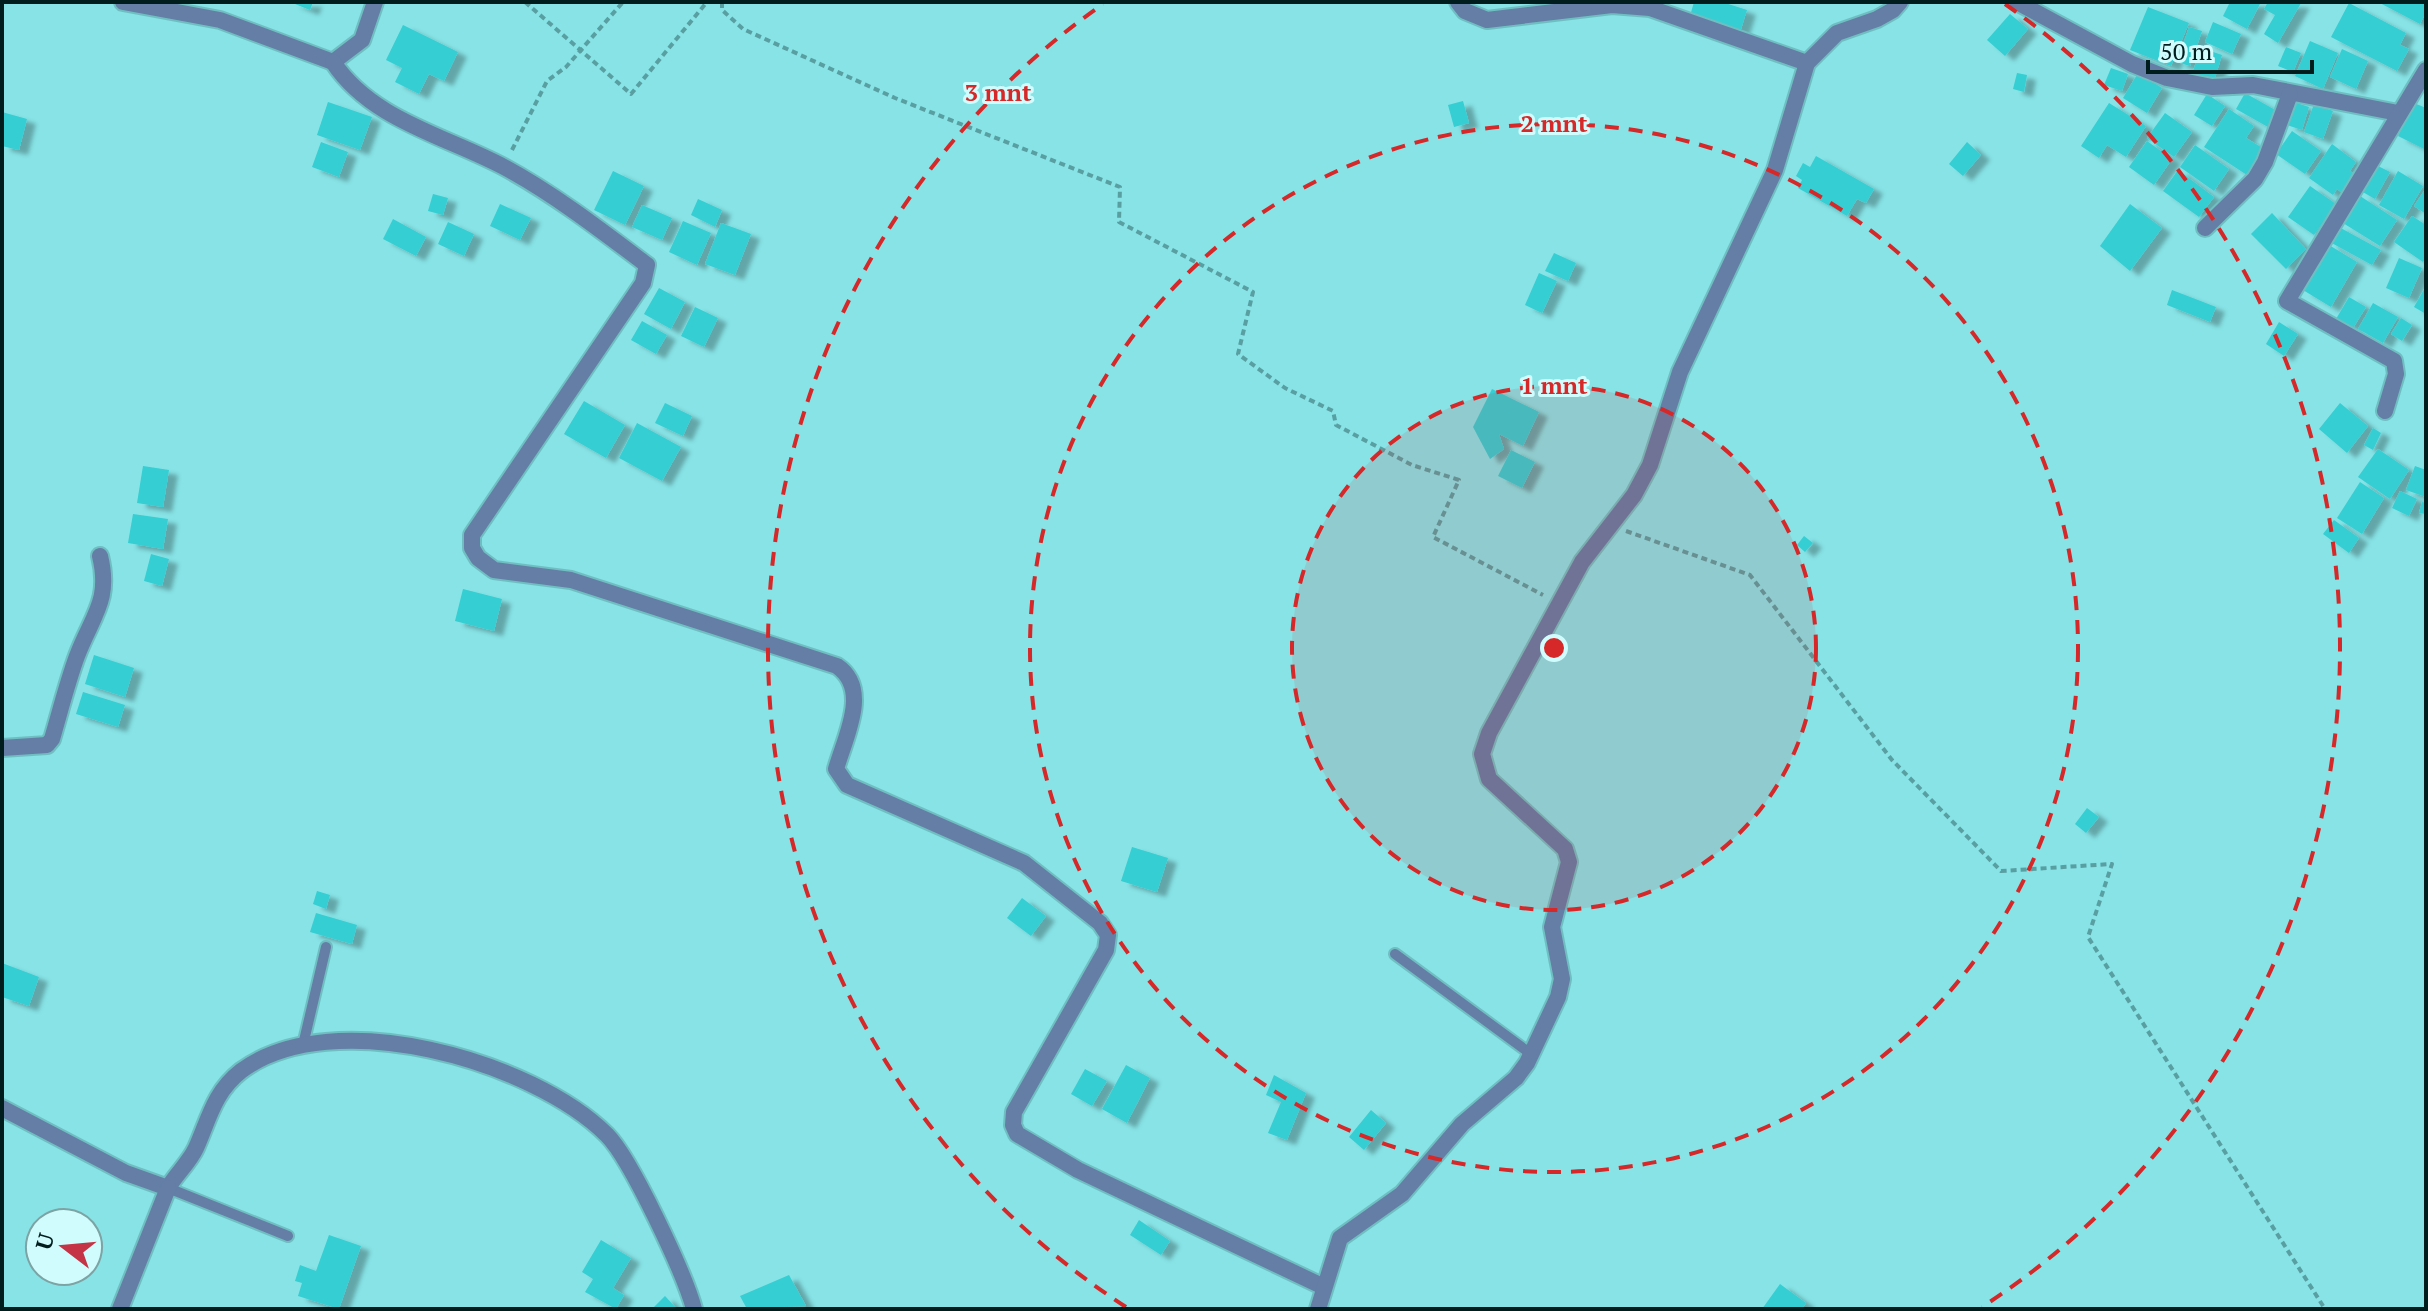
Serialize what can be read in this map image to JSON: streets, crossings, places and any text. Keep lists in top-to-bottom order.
{
  "scale_bar": "50 m",
  "north": "left",
  "rings": ["3 mnt", "2 mnt", "1 mnt"]
}
